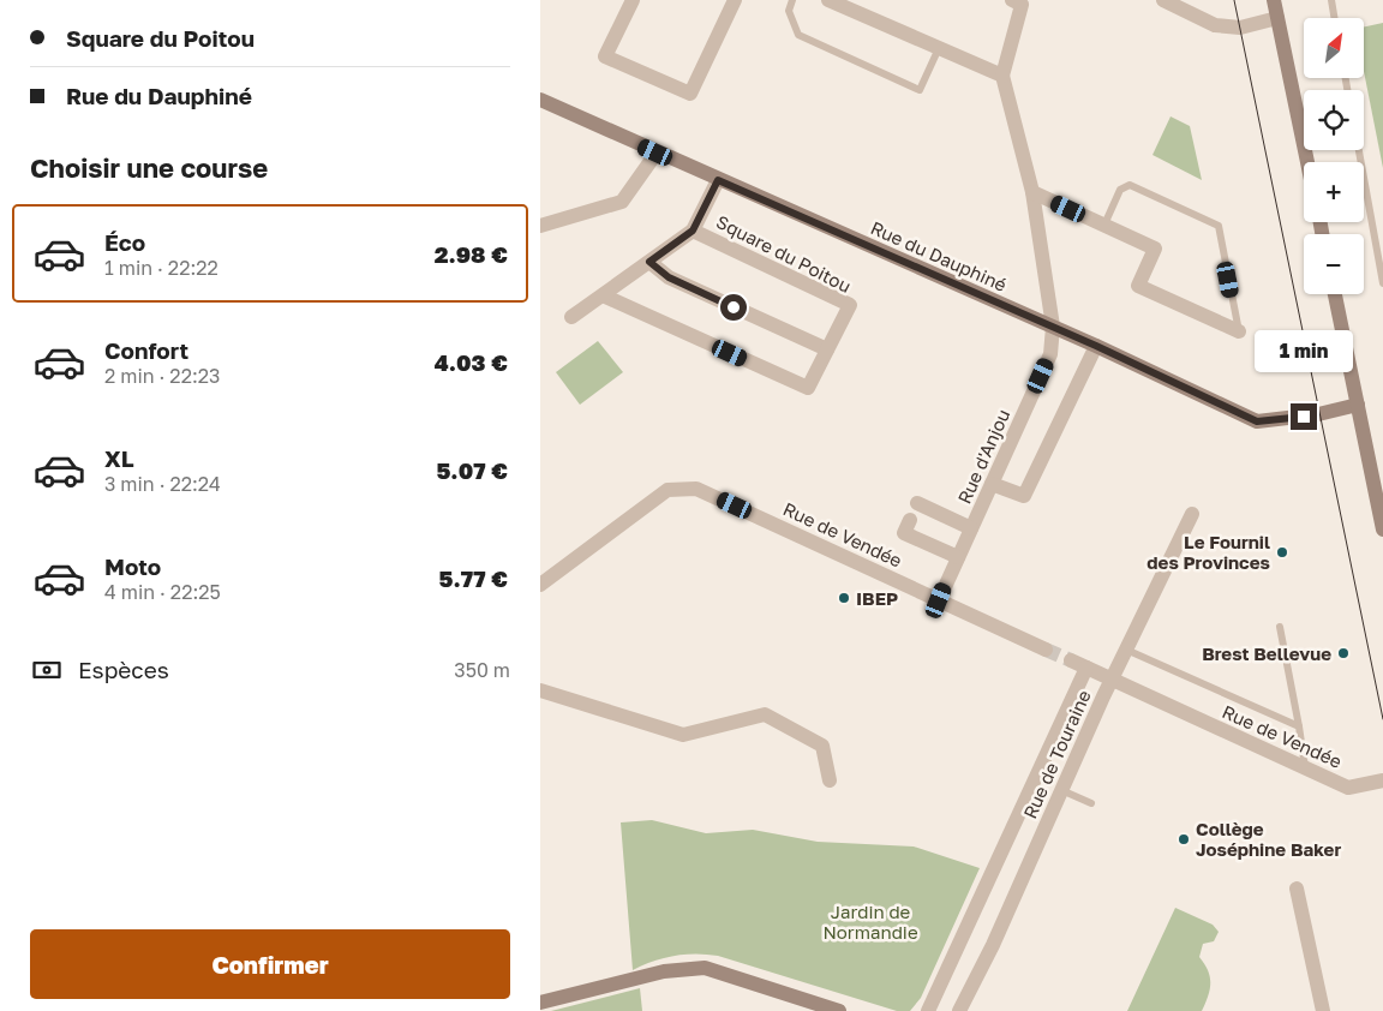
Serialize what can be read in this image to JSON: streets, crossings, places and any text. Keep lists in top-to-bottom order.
{
  "streets": {
    "street": [
      "Square du Poitou",
      "Rue du Dauphiné",
      "Rue d'Anjou",
      "Rue de Vendée",
      "Rue de Touraine"
    ]
  },
  "crossings": [
    ["Square du Poitou", "Rue du Dauphiné"],
    ["Rue du Dauphiné", "Rue d'Anjou"],
    ["Rue d'Anjou", "Rue de Vendée"],
    ["Rue de Vendée", "Rue de Touraine"]
  ],
  "parks": ["Jardin de Normandie"],
  "places": [
    "Le Fournil des Provinces",
    "IBEP",
    "Brest Bellevue",
    "Collège Joséphine Baker"
  ],
  "north": "top right",
  "page": {
    "banner": ["Square du Poitou", "Rue du Dauphiné"],
    "map_buttons": ["+", "−"],
    "heading": "Choisir une course",
    "list": [
      {
        "name": "Éco",
        "note": "1 min · 22:22",
        "value": "2.98 €"
      },
      {
        "name": "Confort",
        "note": "2 min · 22:23",
        "value": "4.03 €"
      },
      {
        "name": "XL",
        "note": "3 min · 22:24",
        "value": "5.07 €"
      },
      {
        "name": "Moto",
        "note": "4 min · 22:25",
        "value": "5.77 €"
      }
    ],
    "bubble": "1 min",
    "pay": ["Espèces", "350 m"],
    "buttons": "Confirmer"
  }
}
